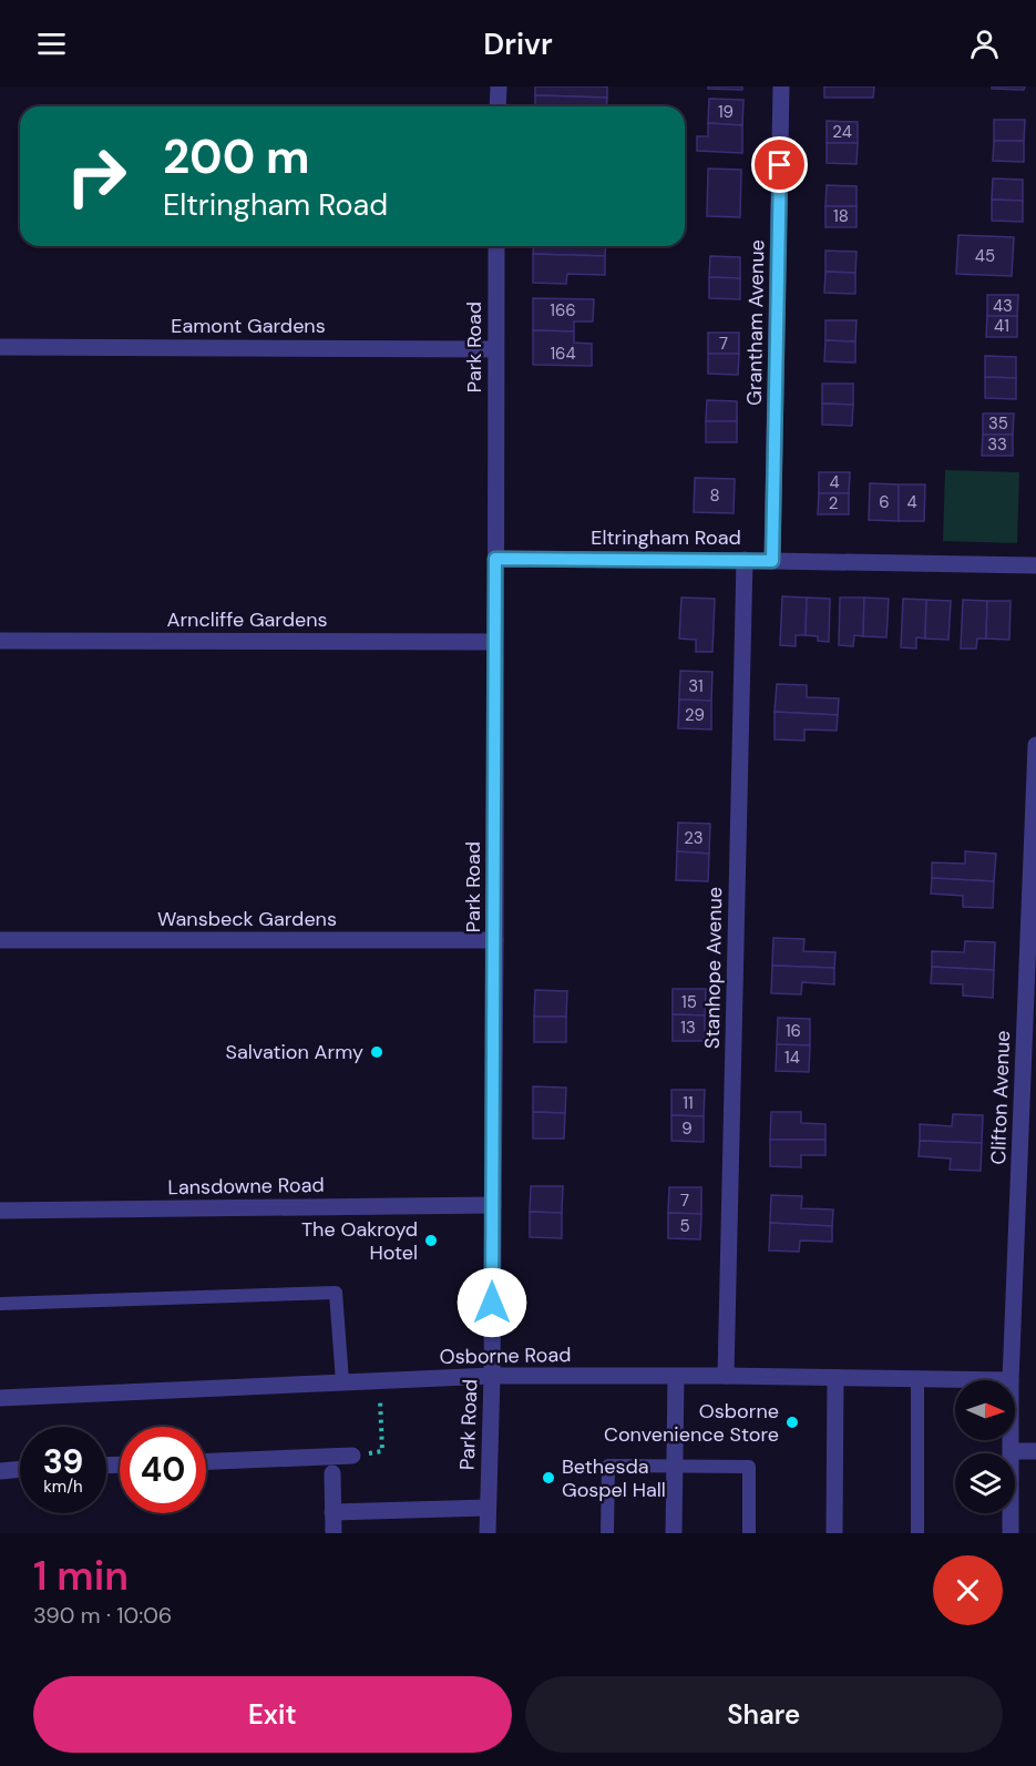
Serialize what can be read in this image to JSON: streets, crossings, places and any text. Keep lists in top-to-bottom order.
{
  "streets": {
    "street": [
      "Grantham Avenue",
      "Eamont Gardens",
      "Park Road",
      "Eltringham Road",
      "Arncliffe Gardens",
      "Wansbeck Gardens",
      "Stanhope Avenue",
      "Clifton Avenue",
      "Lansdowne Road",
      "Osborne Road"
    ]
  },
  "crossings": [
    ["Grantham Avenue", "Eltringham Road"],
    ["Eamont Gardens", "Park Road"],
    ["Park Road", "Eltringham Road"],
    ["Park Road", "Arncliffe Gardens"],
    ["Park Road", "Wansbeck Gardens"],
    ["Park Road", "Lansdowne Road"],
    ["Park Road", "Osborne Road"],
    ["Eltringham Road", "Stanhope Avenue"],
    ["Stanhope Avenue", "Osborne Road"],
    ["Clifton Avenue", "Osborne Road"]
  ],
  "places": [
    "Salvation Army",
    "The Oakroyd Hotel",
    "Osborne Convenience Store",
    "Bethesda Gospel Hall"
  ],
  "house_numbers": [
    "19",
    "24",
    "18",
    "45",
    "43",
    "166",
    "41",
    "7",
    "164",
    "35",
    "33",
    "4",
    "8",
    "6",
    "4",
    "2",
    "31",
    "29",
    "23",
    "15",
    "13",
    "16",
    "14",
    "11",
    "9",
    "7",
    "5"
  ],
  "north": "right",
  "page": {
    "header": "Drivr",
    "turn": ["200 m", "Eltringham Road"],
    "speed": "39 km/h",
    "limit": "40",
    "heading": ["1 min", "390 m · 10:06"],
    "buttons": ["Exit", "Share"]
  }
}
